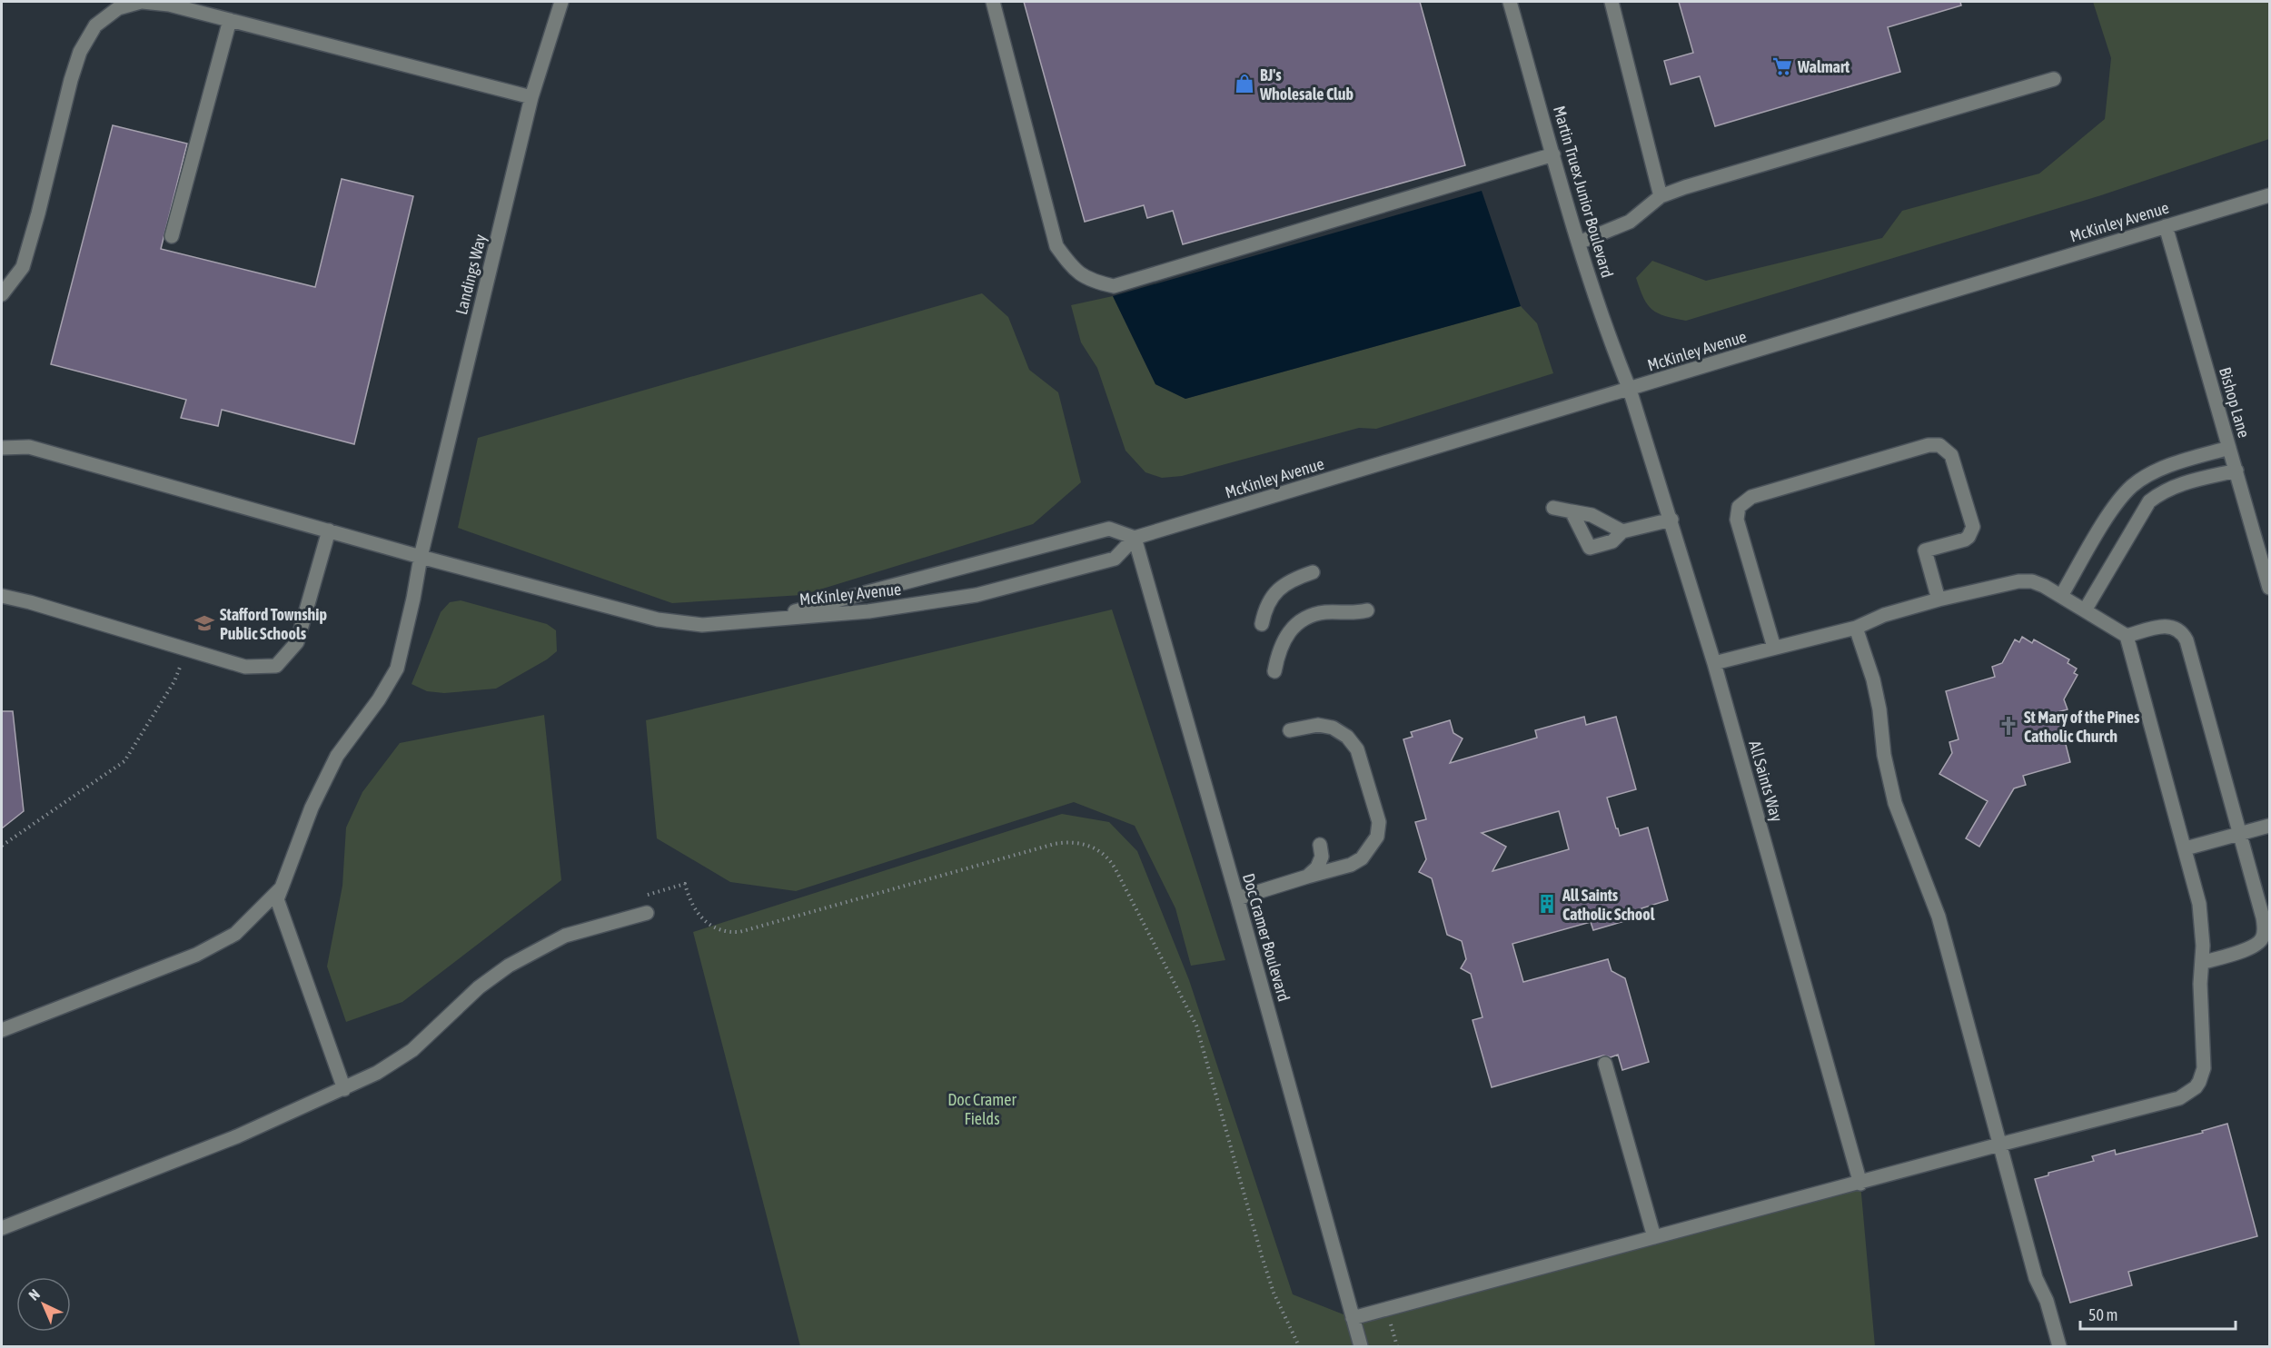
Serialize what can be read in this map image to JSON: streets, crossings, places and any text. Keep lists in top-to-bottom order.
{
  "streets": {
    "street": [
      "Martin Truex Junior Boulevard",
      "McKinley Avenue",
      "Landings Way",
      "Bishop Lane",
      "All Saints Way",
      "Doc Cramer Boulevard"
    ]
  },
  "crossings": [
    ["Martin Truex Junior Boulevard", "McKinley Avenue"],
    ["Martin Truex Junior Boulevard", "All Saints Way"],
    ["McKinley Avenue", "Landings Way"],
    ["McKinley Avenue", "Bishop Lane"],
    ["McKinley Avenue", "All Saints Way"],
    ["McKinley Avenue", "Doc Cramer Boulevard"]
  ],
  "parks": ["Doc Cramer Fields"],
  "places": {
    "supermarket": ["Walmart"],
    "shop": ["BJ's Wholesale Club"],
    "school or university": ["Stafford Township Public Schools"],
    "church": ["St Mary of the Pines Catholic Church"],
    "building": ["All Saints Catholic School"]
  },
  "scale_bar": "50 m",
  "north": "top left"
}
